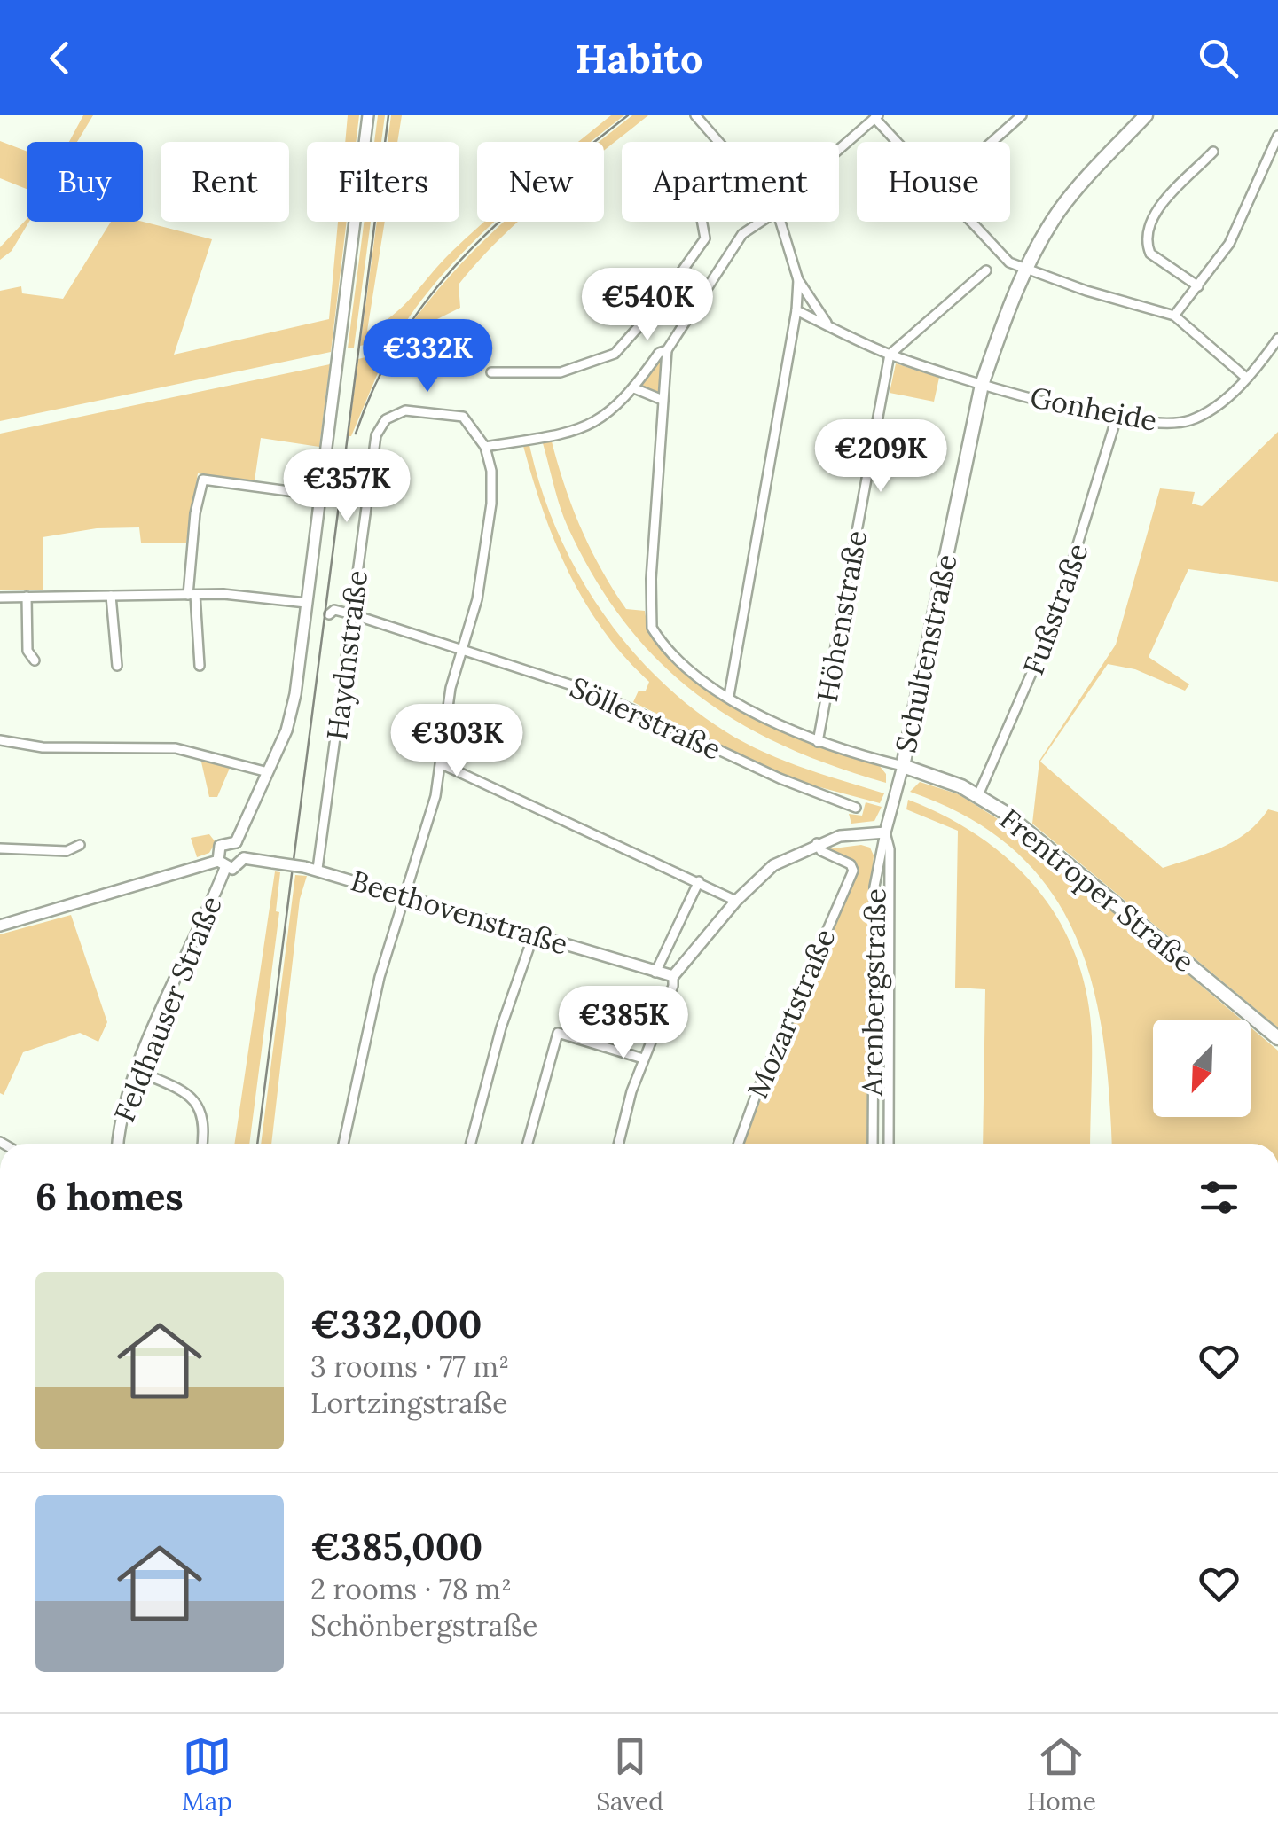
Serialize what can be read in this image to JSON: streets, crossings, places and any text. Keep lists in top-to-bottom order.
{
  "streets": {
    "main road": ["Schultenstraße", "Frentroper Straße"],
    "street": [
      "Gonheide",
      "Fußstraße",
      "Höhenstraße",
      "Haydnstraße",
      "Söllerstraße",
      "Beethovenstraße",
      "Arenbergstraße",
      "Feldhauser Straße",
      "Mozartstraße"
    ]
  },
  "crossings": [
    ["Gonheide", "Fußstraße"],
    ["Gonheide", "Höhenstraße"],
    ["Gonheide", "Schultenstraße"],
    ["Fußstraße", "Frentroper Straße"],
    ["Schultenstraße", "Frentroper Straße"],
    ["Schultenstraße", "Arenbergstraße"],
    ["Haydnstraße", "Söllerstraße"],
    ["Haydnstraße", "Beethovenstraße"],
    ["Frentroper Straße", "Arenbergstraße"],
    ["Beethovenstraße", "Feldhauser Straße"]
  ],
  "north": "bottom left",
  "page": {
    "header": "Habito",
    "chip": [
      "Buy",
      "Rent",
      "Filters",
      "New",
      "Apartment",
      "House"
    ],
    "price": [
      "€540K",
      "€332K",
      "€209K",
      "€357K",
      "€303K",
      "€385K"
    ],
    "heading": "6 homes",
    "list": [
      {
        "name": "€332,000",
        "note": "3 rooms · 77 m² · Lortzingstraße"
      },
      {
        "name": "€385,000",
        "note": "2 rooms · 78 m² · Schönbergstraße"
      }
    ],
    "tabs": ["Map", "Saved", "Home"]
  }
}
